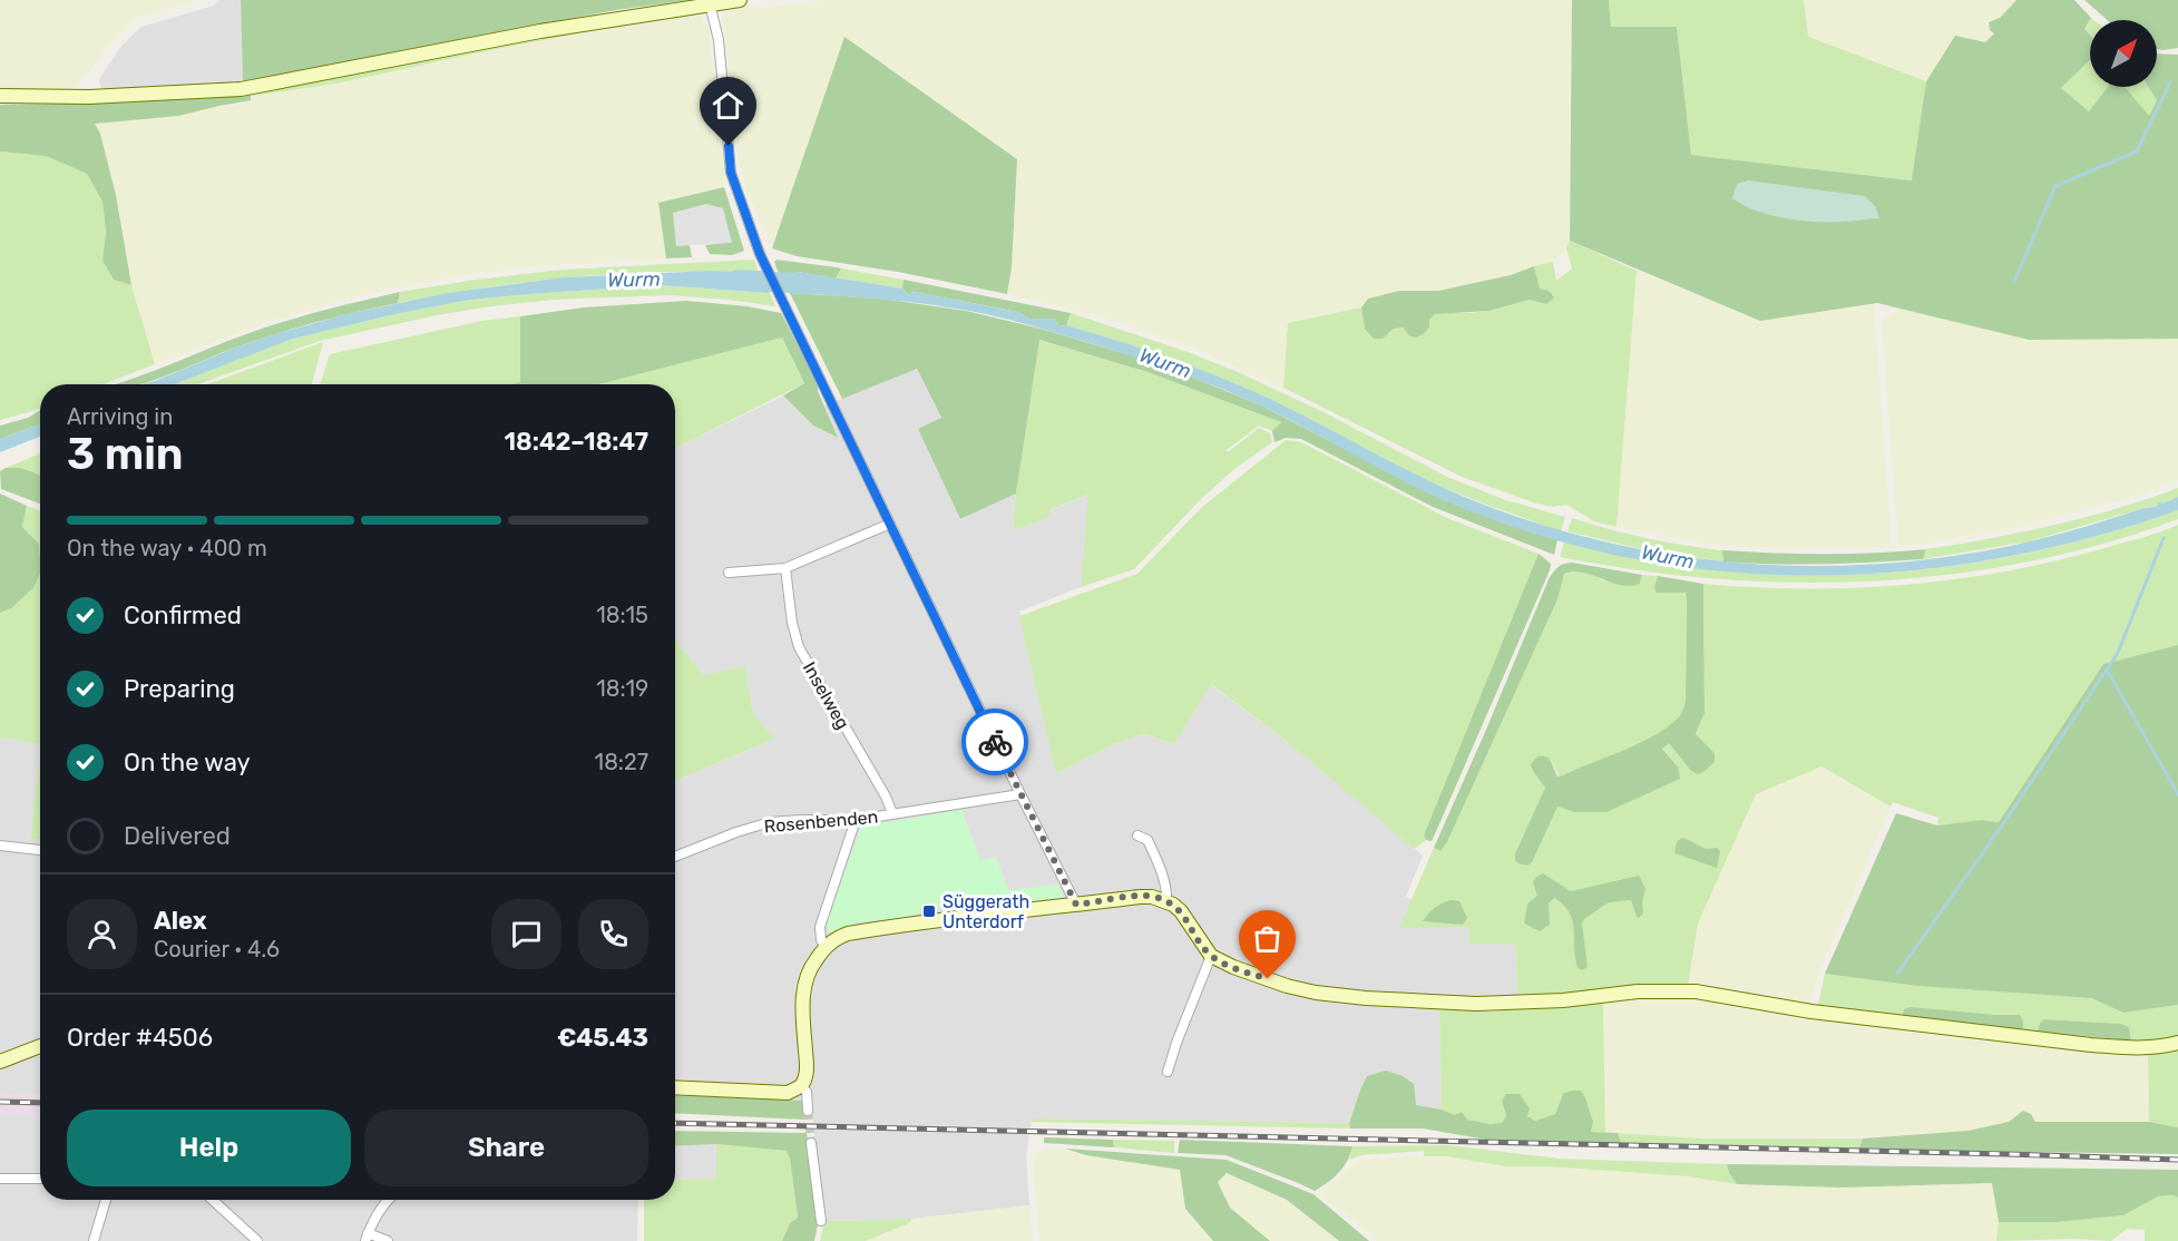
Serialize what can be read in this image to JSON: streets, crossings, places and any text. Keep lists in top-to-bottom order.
{
  "streets": {
    "street": ["Inselweg", "Rosenbenden"]
  },
  "crossings": [
    ["Inselweg", "Rosenbenden"]
  ],
  "water": ["Wurm"],
  "places": {
    "transit": ["Süggerath Unterdorf"]
  },
  "north": "top right",
  "page": {
    "heading": ["3 min", "Arriving in", "18:42–18:47"],
    "panel": [
      "Alex",
      "Courier · 4.6",
      "Order #4506",
      "€45.43"
    ],
    "bar": "On the way · 400 m",
    "list": [
      ["Confirmed", "18:15"],
      ["Preparing", "18:19"],
      ["On the way", "18:27"],
      "Delivered"
    ],
    "buttons": ["Help", "Share"]
  }
}
